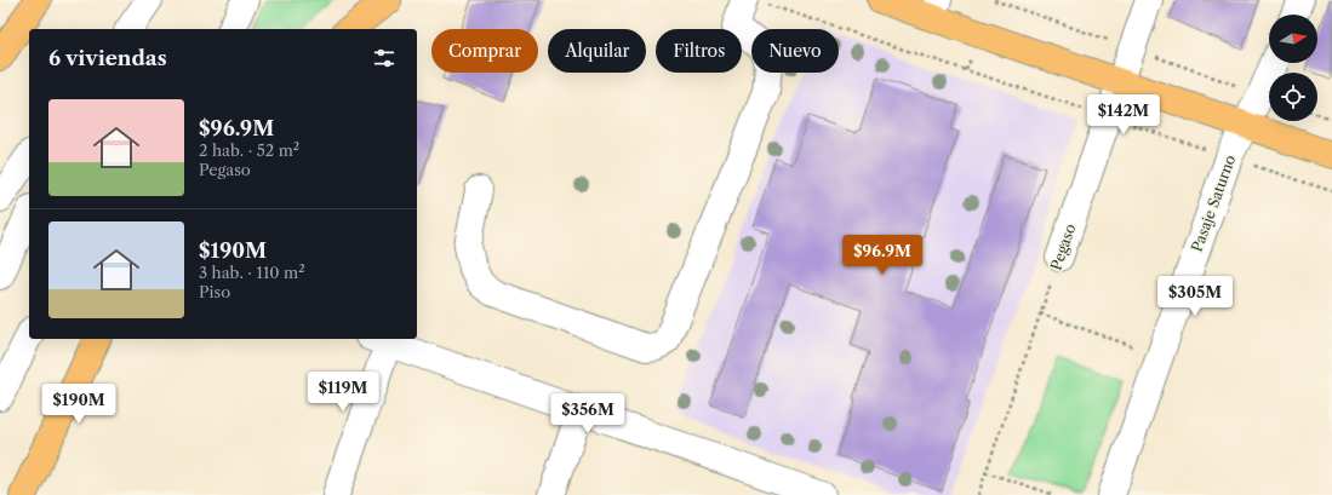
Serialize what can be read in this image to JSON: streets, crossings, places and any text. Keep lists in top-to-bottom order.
{
  "streets": {
    "street": ["Pasaje Saturno", "Pegaso"]
  },
  "north": "right",
  "page": {
    "chip": [
      "Comprar",
      "Alquilar",
      "Filtros",
      "Nuevo"
    ],
    "heading": "6 viviendas",
    "list": [
      {
        "name": "$96.9M",
        "note": "2 hab. · 52 m² · Pegaso"
      },
      {
        "name": "$190M",
        "note": "3 hab. · 110 m² · Piso"
      }
    ],
    "price": [
      "$142M",
      "$96.9M",
      "$305M",
      "$119M",
      "$190M",
      "$356M"
    ]
  }
}
